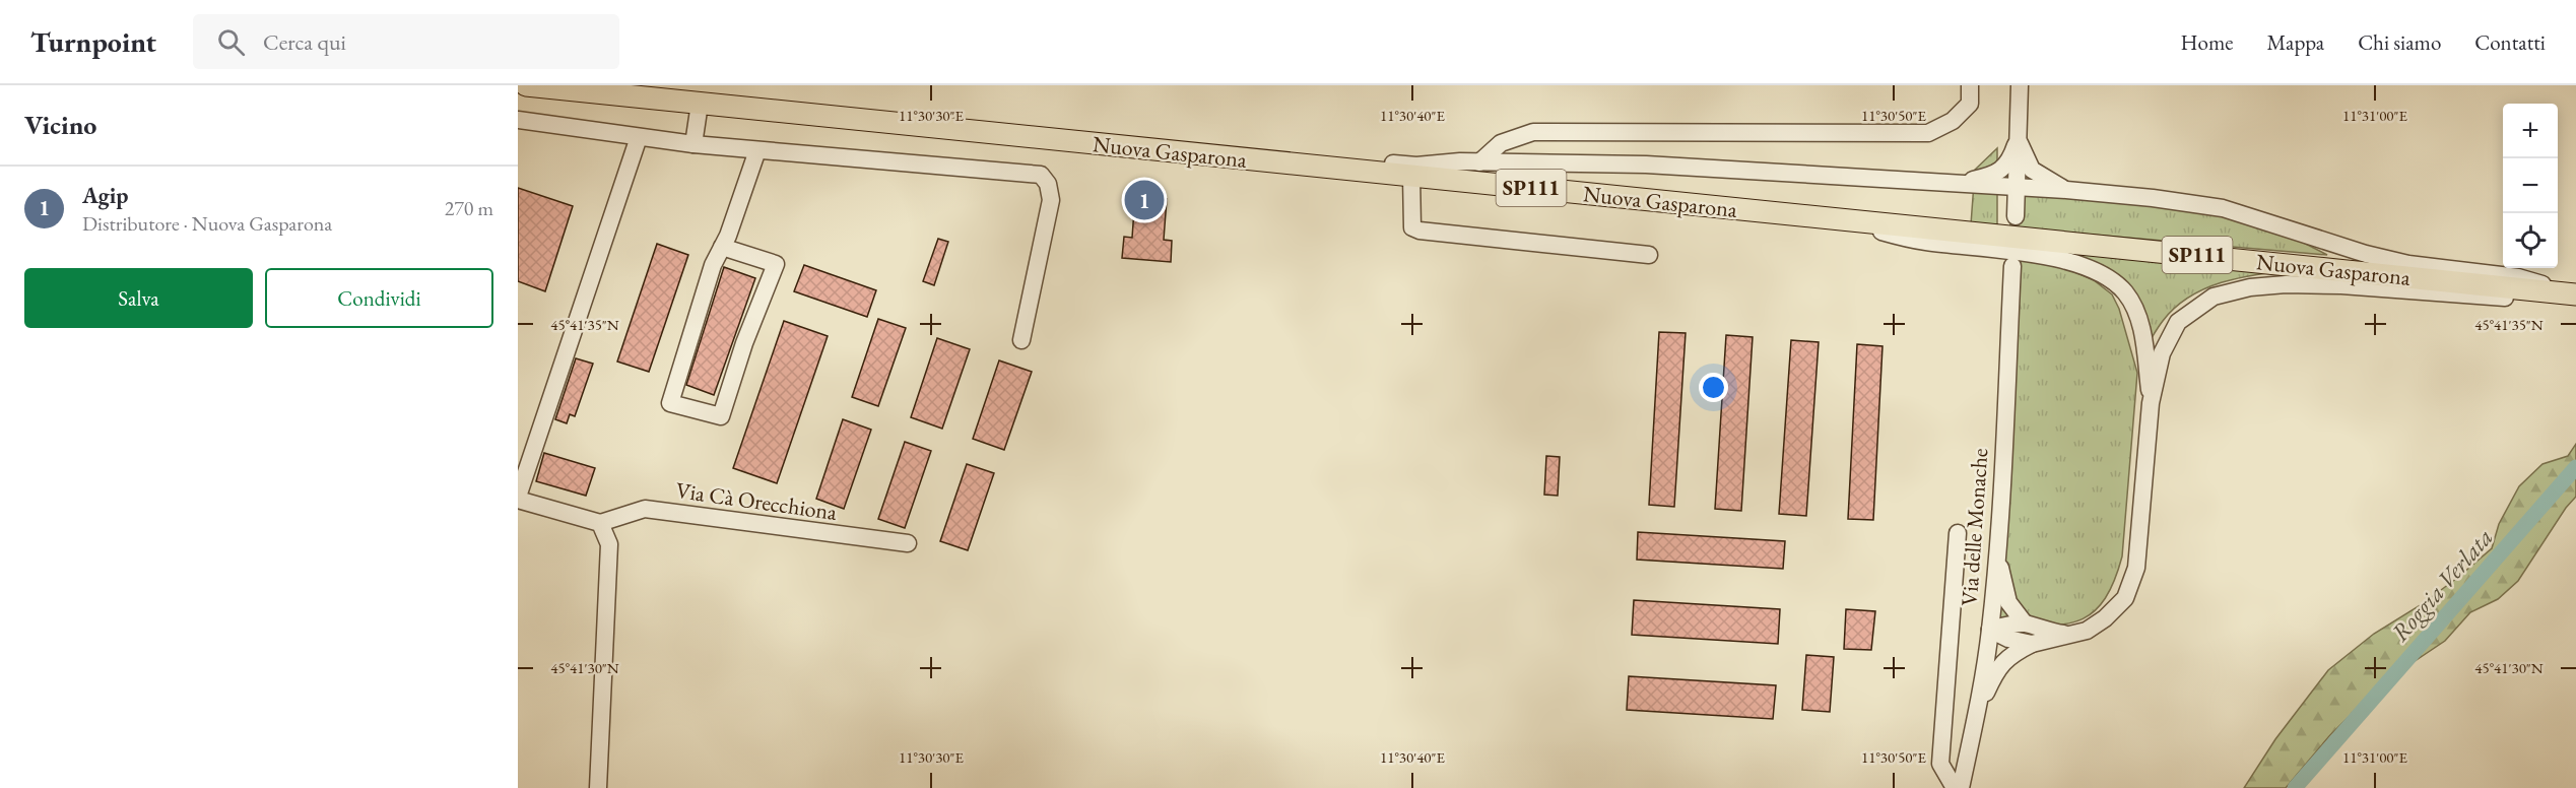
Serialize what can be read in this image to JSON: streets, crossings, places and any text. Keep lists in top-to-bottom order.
{
  "streets": {
    "main road": ["Nuova Gasparona", "SP111"],
    "street": ["Via Cà Orecchiona", "Via delle Monache"]
  },
  "water": ["Roggia Verlata"],
  "page": {
    "header": "Turnpoint",
    "search": "Cerca qui",
    "nav": [
      "Home",
      "Mappa",
      "Chi siamo",
      "Contatti"
    ],
    "heading": "Vicino",
    "map_buttons": ["+", "−"],
    "list": [
      {
        "mark": "1",
        "name": "Agip",
        "note": "Distributore · Nuova Gasparona",
        "value": "270 m"
      }
    ],
    "pins": "1",
    "buttons": ["Salva", "Condividi"]
  },
  "coordinates": [
    "11°30'30\"E",
    "11°30'40\"E",
    "11°30'50\"E",
    "11°31'00\"E",
    "45°41'35\"N",
    "45°41'30\"N"
  ]
}
